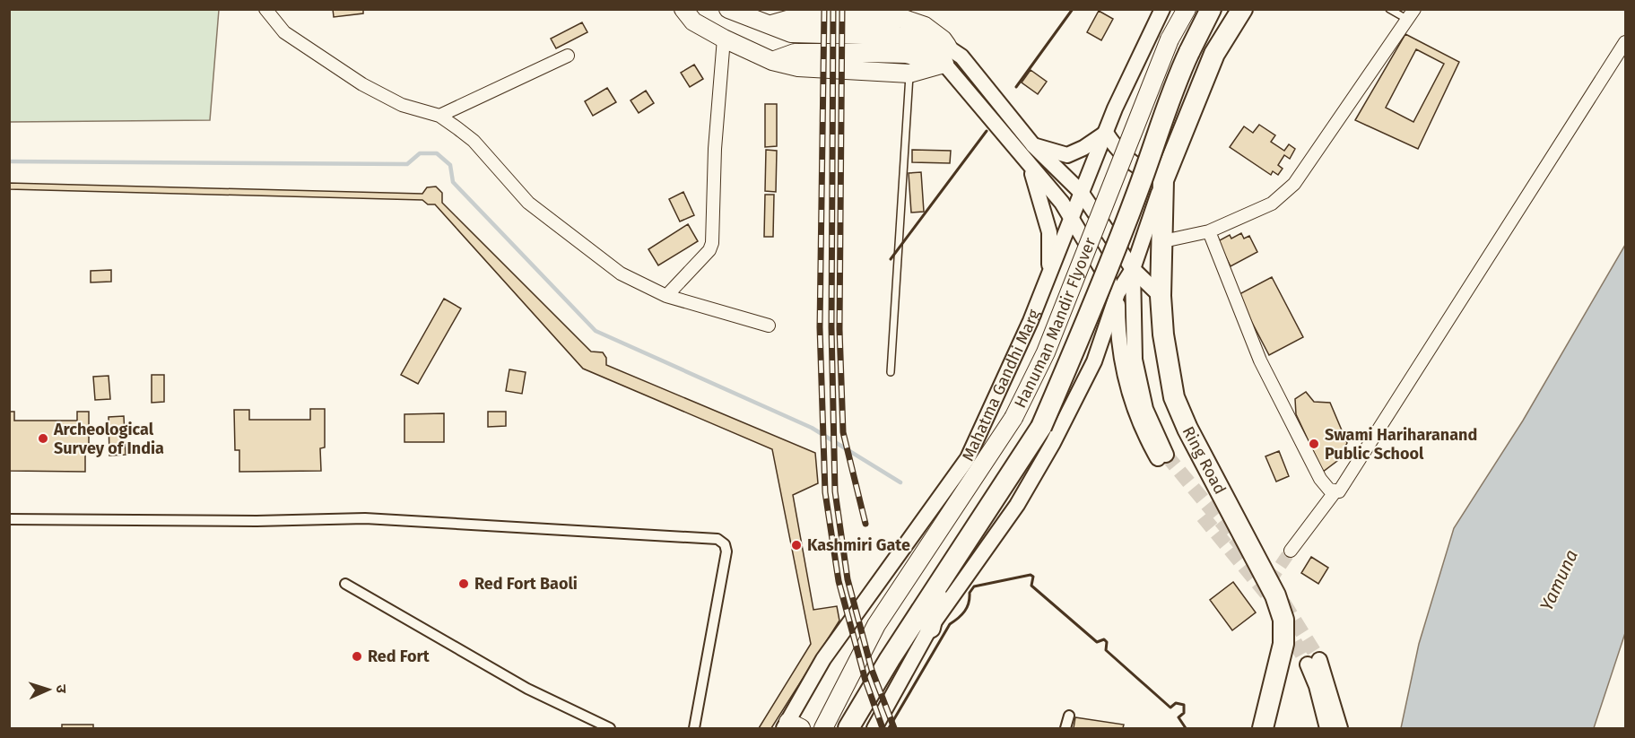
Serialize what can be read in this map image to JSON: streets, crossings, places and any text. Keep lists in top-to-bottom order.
{
  "streets": {
    "highway": ["Hanuman Mandir Flyover", "Ring Road"],
    "street": ["Mahatma Gandhi Marg"]
  },
  "water": ["Yamuna"],
  "places": [
    "Archeological Survey of India",
    "Swami Hariharanand Public School",
    "Kashmiri Gate",
    "Red Fort Baoli",
    "Red Fort"
  ],
  "north": "right"
}
